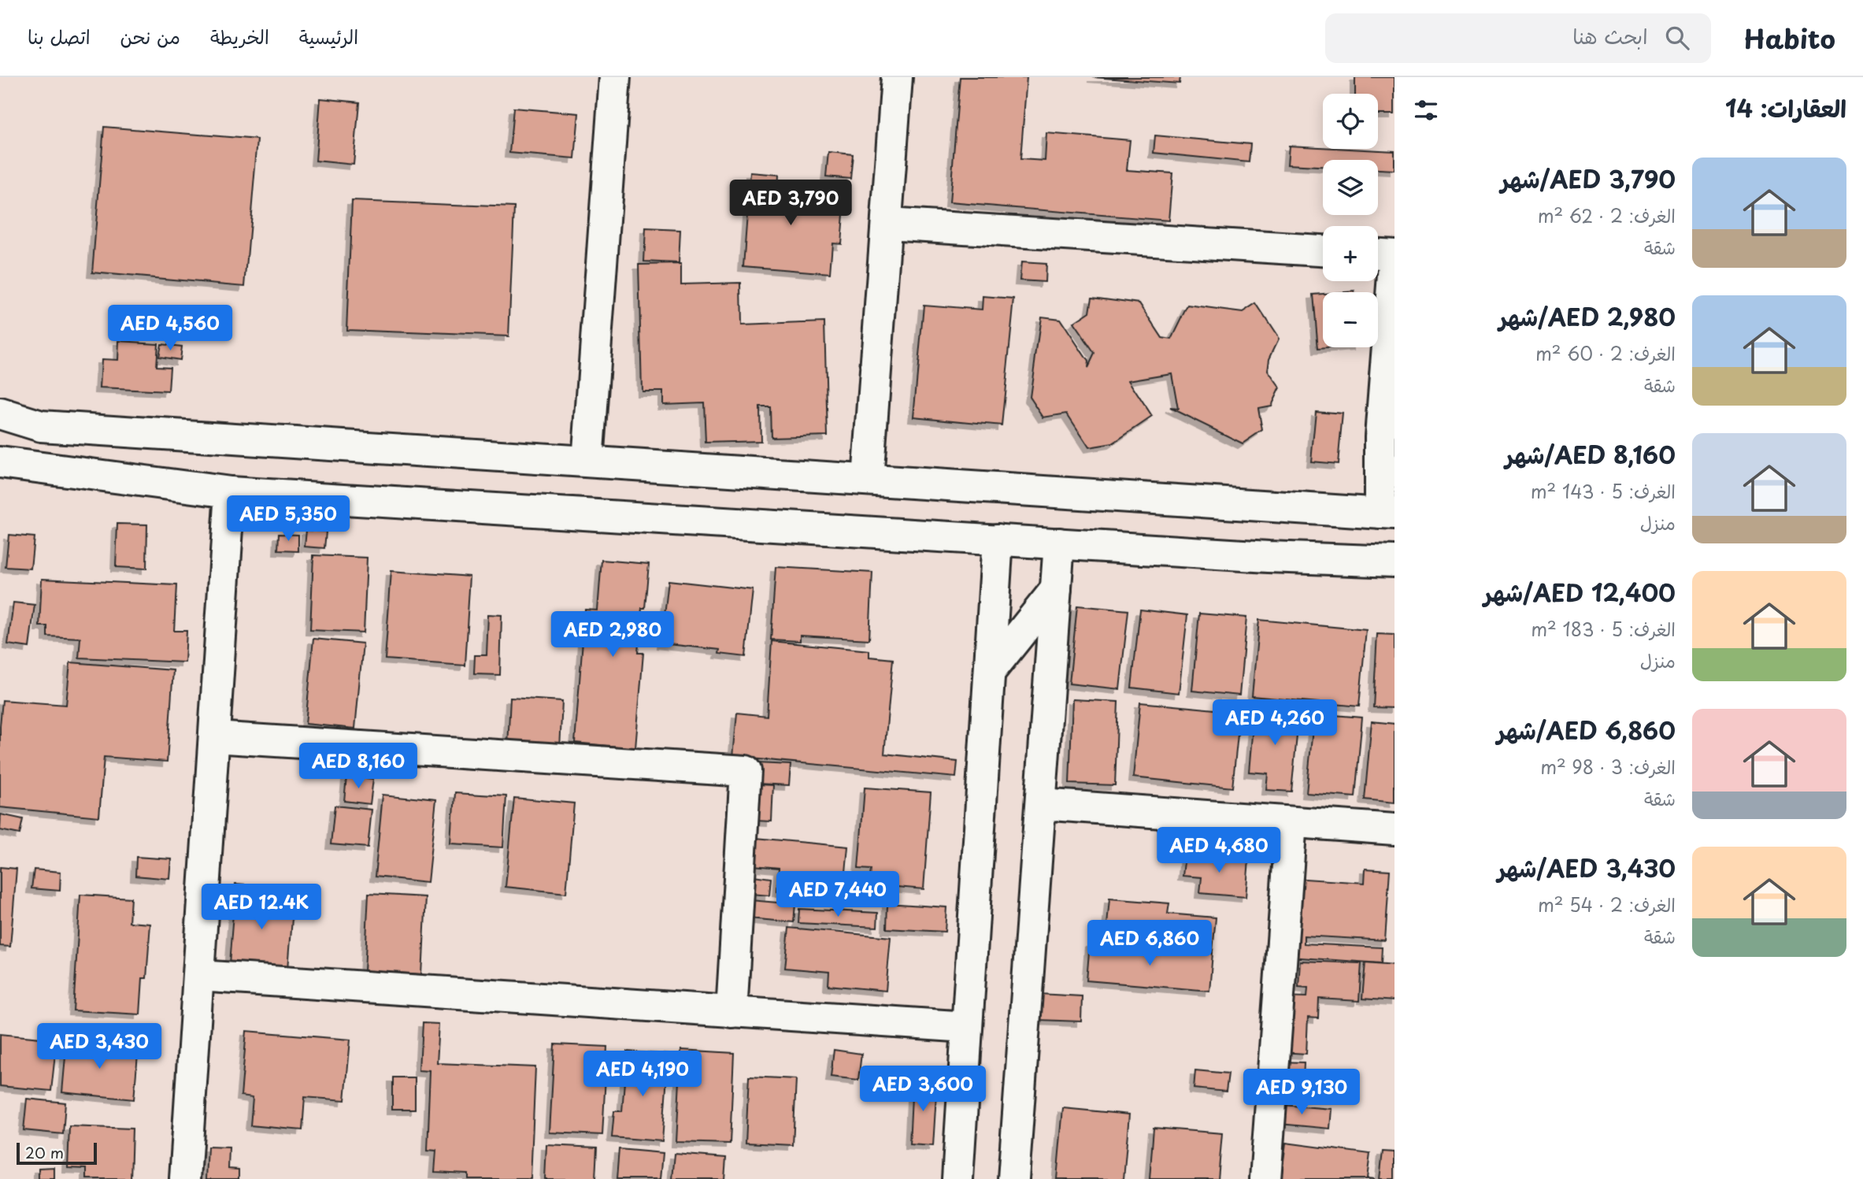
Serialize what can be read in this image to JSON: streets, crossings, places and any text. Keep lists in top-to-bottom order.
{
  "scale_bar": "20 m",
  "page": {
    "header": "Habito",
    "search": "ابحث هنا",
    "nav": [
      "الرئيسية",
      "الخريطة",
      "من نحن",
      "اتصل بنا"
    ],
    "heading": "العقارات: 14",
    "map_buttons": ["+", "−"],
    "list": [
      {
        "name": "AED 3,790/شهر",
        "note": "الغرف: 2 · 62 m² · شقة"
      },
      {
        "name": "AED 2,980/شهر",
        "note": "الغرف: 2 · 60 m² · شقة"
      },
      {
        "name": "AED 8,160/شهر",
        "note": "الغرف: 5 · 143 m² · منزل"
      },
      {
        "name": "AED 12,400/شهر",
        "note": "الغرف: 5 · 183 m² · منزل"
      },
      {
        "name": "AED 6,860/شهر",
        "note": "الغرف: 3 · 98 m² · شقة"
      },
      {
        "name": "AED 3,430/شهر",
        "note": "الغرف: 2 · 54 m² · شقة"
      }
    ],
    "price": [
      "AED 3,790",
      "AED 4,560",
      "AED 5,350",
      "AED 2,980",
      "AED 4,260",
      "AED 8,160",
      "AED 4,680",
      "AED 7,440",
      "AED 12.4K",
      "AED 6,860",
      "AED 3,430",
      "AED 4,190",
      "AED 3,600",
      "AED 9,130"
    ],
    "scale": "20 m"
  }
}
